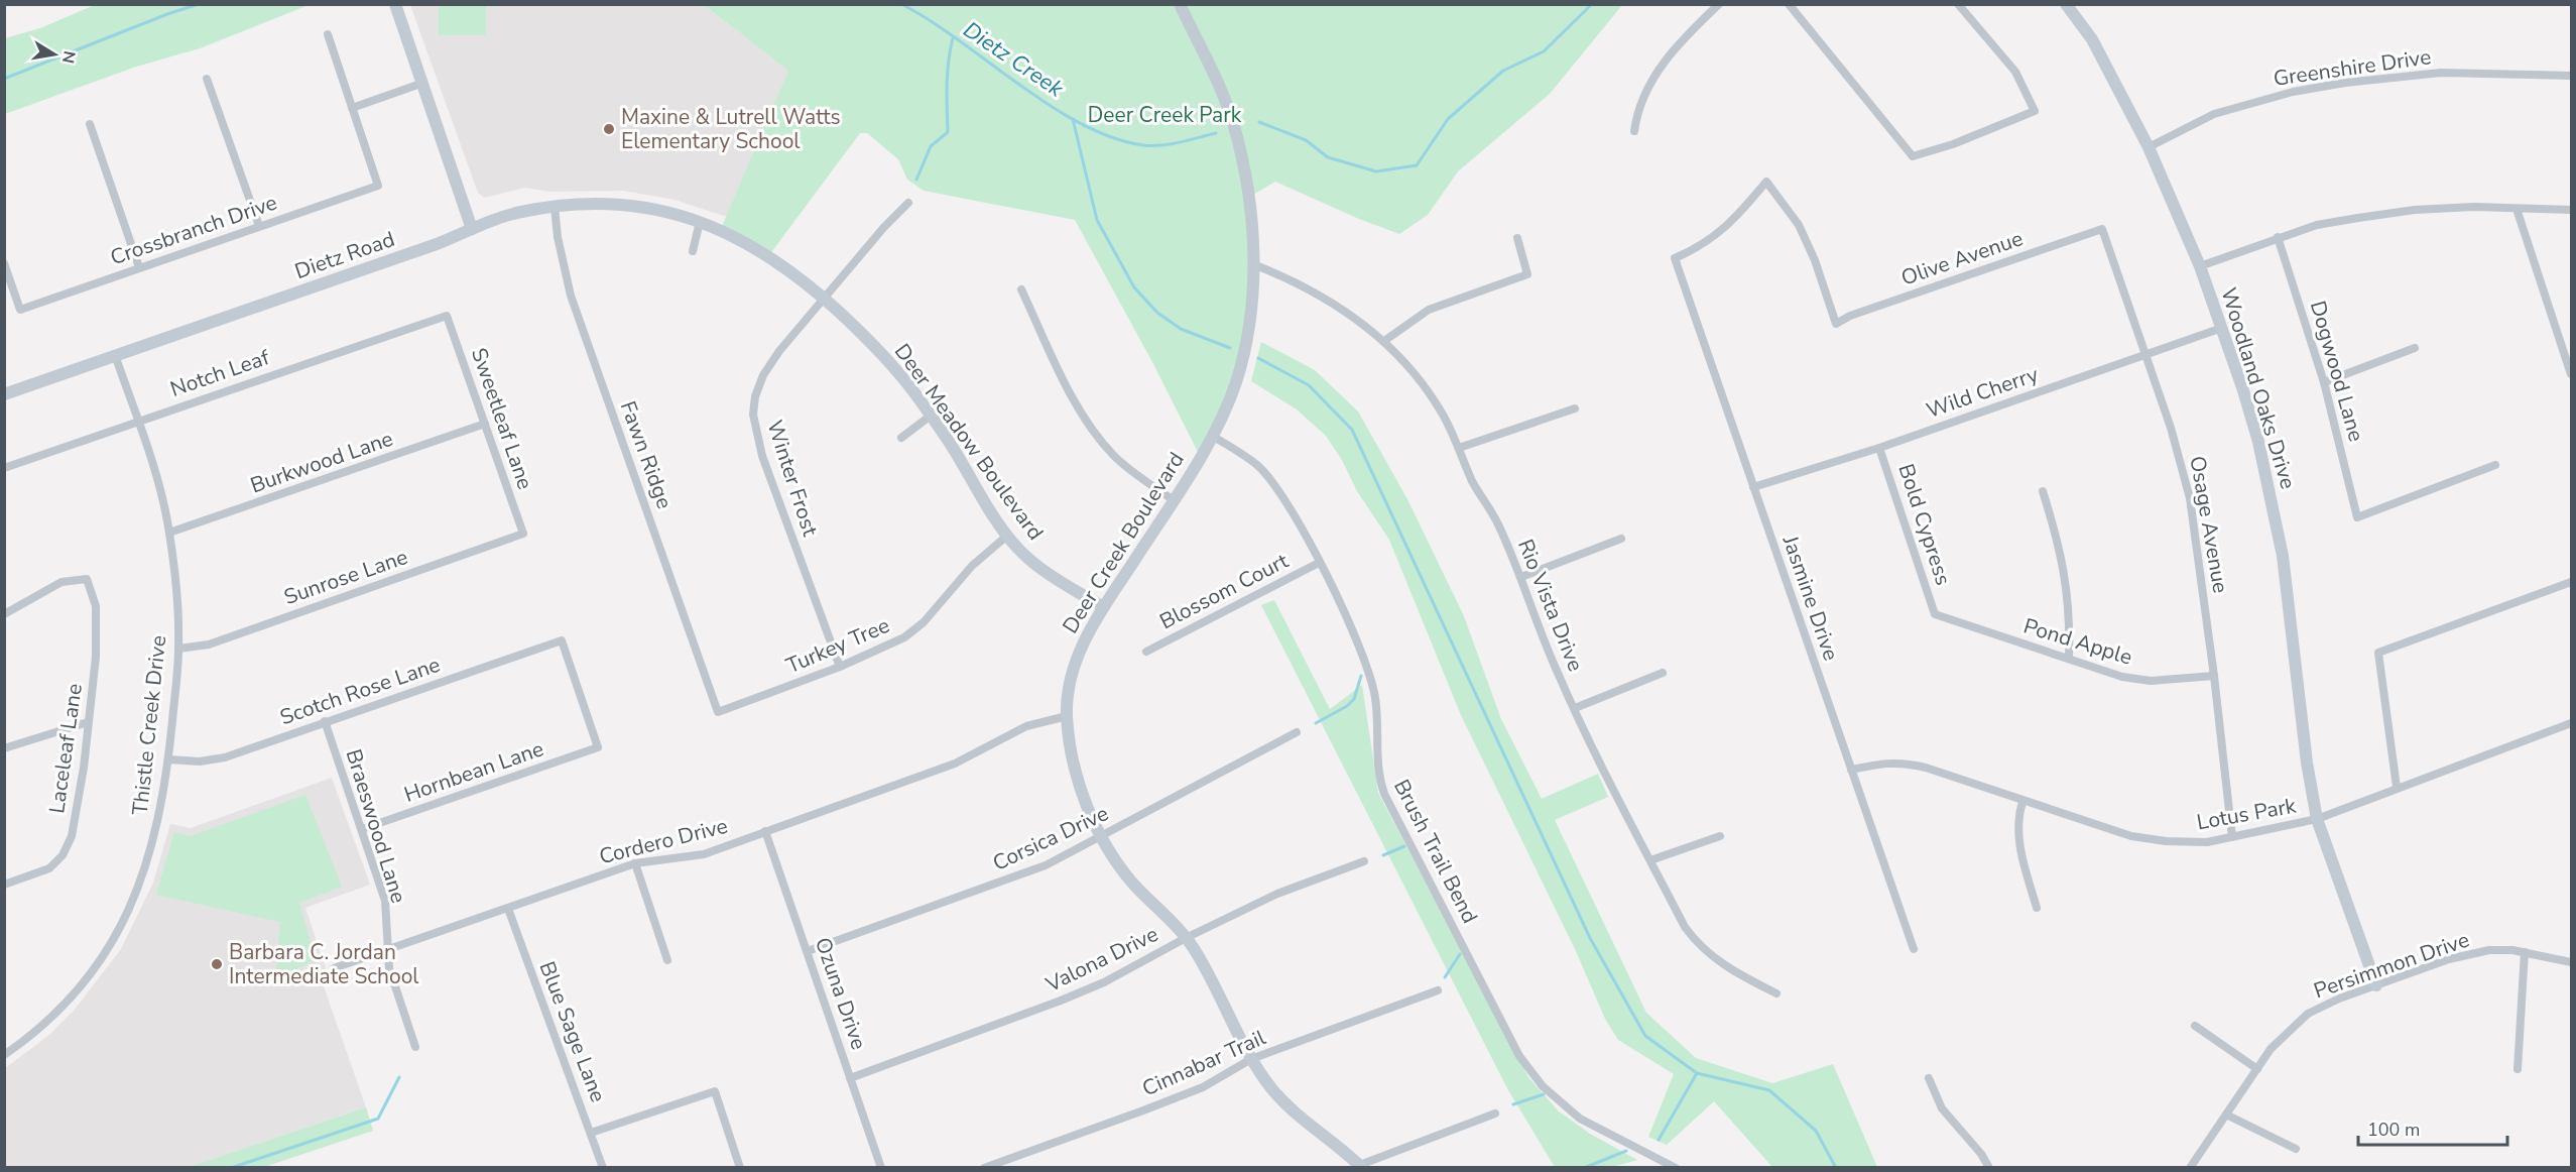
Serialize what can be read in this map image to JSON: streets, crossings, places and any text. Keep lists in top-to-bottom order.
{
  "streets": {
    "street": [
      "Greenshire Drive",
      "Crossbranch Drive",
      "Dietz Road",
      "Olive Avenue",
      "Dogwood Lane",
      "Notch Leaf",
      "Woodland Oaks Drive",
      "Wild Cherry",
      "Sweetleaf Lane",
      "Deer Meadow Boulevard",
      "Fawn Ridge",
      "Burkwood Lane",
      "Winter Frost",
      "Bold Cypress",
      "Osage Avenue",
      "Deer Creek Boulevard",
      "Sunrose Lane",
      "Blossom Court",
      "Jasmine Drive",
      "Rio Vista Drive",
      "Pond Apple",
      "Turkey Tree",
      "Scotch Rose Lane",
      "Thistle Creek Drive",
      "Laceleaf Lane",
      "Hornbean Lane",
      "Lotus Park",
      "Braeswood Lane",
      "Corsica Drive",
      "Cordero Drive",
      "Brush Trail Bend",
      "Valona Drive",
      "Persimmon Drive",
      "Ozuna Drive",
      "Blue Sage Lane",
      "Cinnabar Trail"
    ]
  },
  "crossings": [
    ["Greenshire Drive", "Woodland Oaks Drive"],
    ["Dietz Road", "Deer Meadow Boulevard"],
    ["Dietz Road", "Thistle Creek Drive"],
    ["Olive Avenue", "Osage Avenue"],
    ["Olive Avenue", "Jasmine Drive"],
    ["Notch Leaf", "Sweetleaf Lane"],
    ["Notch Leaf", "Thistle Creek Drive"],
    ["Woodland Oaks Drive", "Wild Cherry"],
    ["Woodland Oaks Drive", "Lotus Park"],
    ["Woodland Oaks Drive", "Persimmon Drive"],
    ["Wild Cherry", "Bold Cypress"],
    ["Wild Cherry", "Osage Avenue"],
    ["Wild Cherry", "Jasmine Drive"],
    ["Sweetleaf Lane", "Burkwood Lane"],
    ["Sweetleaf Lane", "Sunrose Lane"],
    ["Deer Meadow Boulevard", "Fawn Ridge"],
    ["Deer Meadow Boulevard", "Winter Frost"],
    ["Deer Meadow Boulevard", "Deer Creek Boulevard"],
    ["Deer Meadow Boulevard", "Turkey Tree"],
    ["Fawn Ridge", "Turkey Tree"],
    ["Burkwood Lane", "Thistle Creek Drive"],
    ["Winter Frost", "Turkey Tree"],
    ["Bold Cypress", "Pond Apple"],
    ["Osage Avenue", "Pond Apple"],
    ["Osage Avenue", "Lotus Park"],
    ["Deer Creek Boulevard", "Rio Vista Drive"],
    ["Deer Creek Boulevard", "Corsica Drive"],
    ["Deer Creek Boulevard", "Cordero Drive"],
    ["Deer Creek Boulevard", "Brush Trail Bend"],
    ["Deer Creek Boulevard", "Valona Drive"],
    ["Deer Creek Boulevard", "Cinnabar Trail"],
    ["Sunrose Lane", "Thistle Creek Drive"],
    ["Blossom Court", "Brush Trail Bend"],
    ["Jasmine Drive", "Lotus Park"],
    ["Scotch Rose Lane", "Thistle Creek Drive"],
    ["Scotch Rose Lane", "Hornbean Lane"],
    ["Scotch Rose Lane", "Braeswood Lane"],
    ["Hornbean Lane", "Braeswood Lane"],
    ["Braeswood Lane", "Cordero Drive"],
    ["Corsica Drive", "Ozuna Drive"],
    ["Cordero Drive", "Ozuna Drive"],
    ["Cordero Drive", "Blue Sage Lane"],
    ["Valona Drive", "Ozuna Drive"]
  ],
  "water": ["Dietz Creek"],
  "parks": ["Deer Creek Park"],
  "places": ["Maxine & Lutrell Watts Elementary School", "Barbara C. Jordan Intermediate School"],
  "scale_bar": "100 m",
  "north": "right"
}
